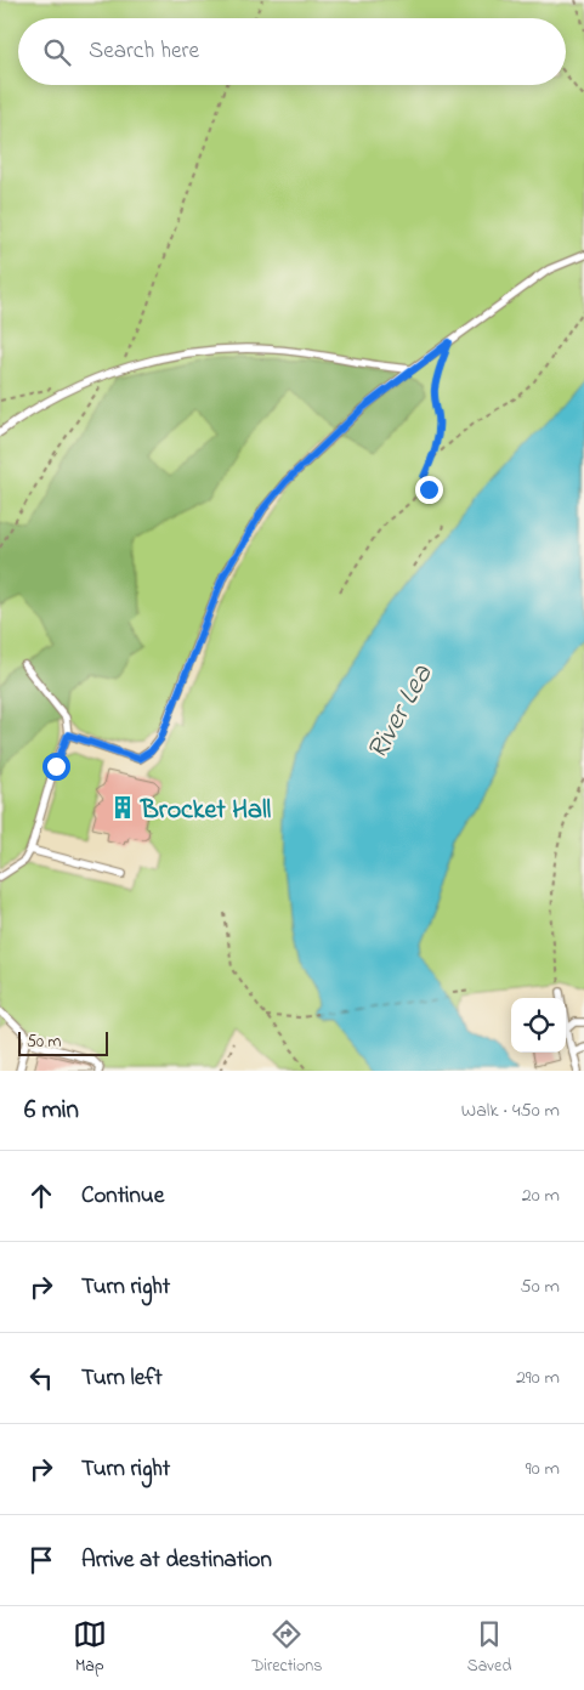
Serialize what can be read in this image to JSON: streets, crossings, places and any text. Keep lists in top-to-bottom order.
{
  "water": ["River Lea"],
  "places": {
    "building": ["Brocket Hall"]
  },
  "scale_bar": "50 m",
  "page": {
    "search": "Search here",
    "scale": "50 m",
    "heading": ["6 min", "Walk · 450 m"],
    "list": [
      ["Continue", "20 m"],
      ["Turn right", "50 m"],
      ["Turn left", "290 m"],
      ["Turn right", "90 m"],
      "Arrive at destination"
    ],
    "nav": ["Map", "Directions", "Saved"]
  }
}
